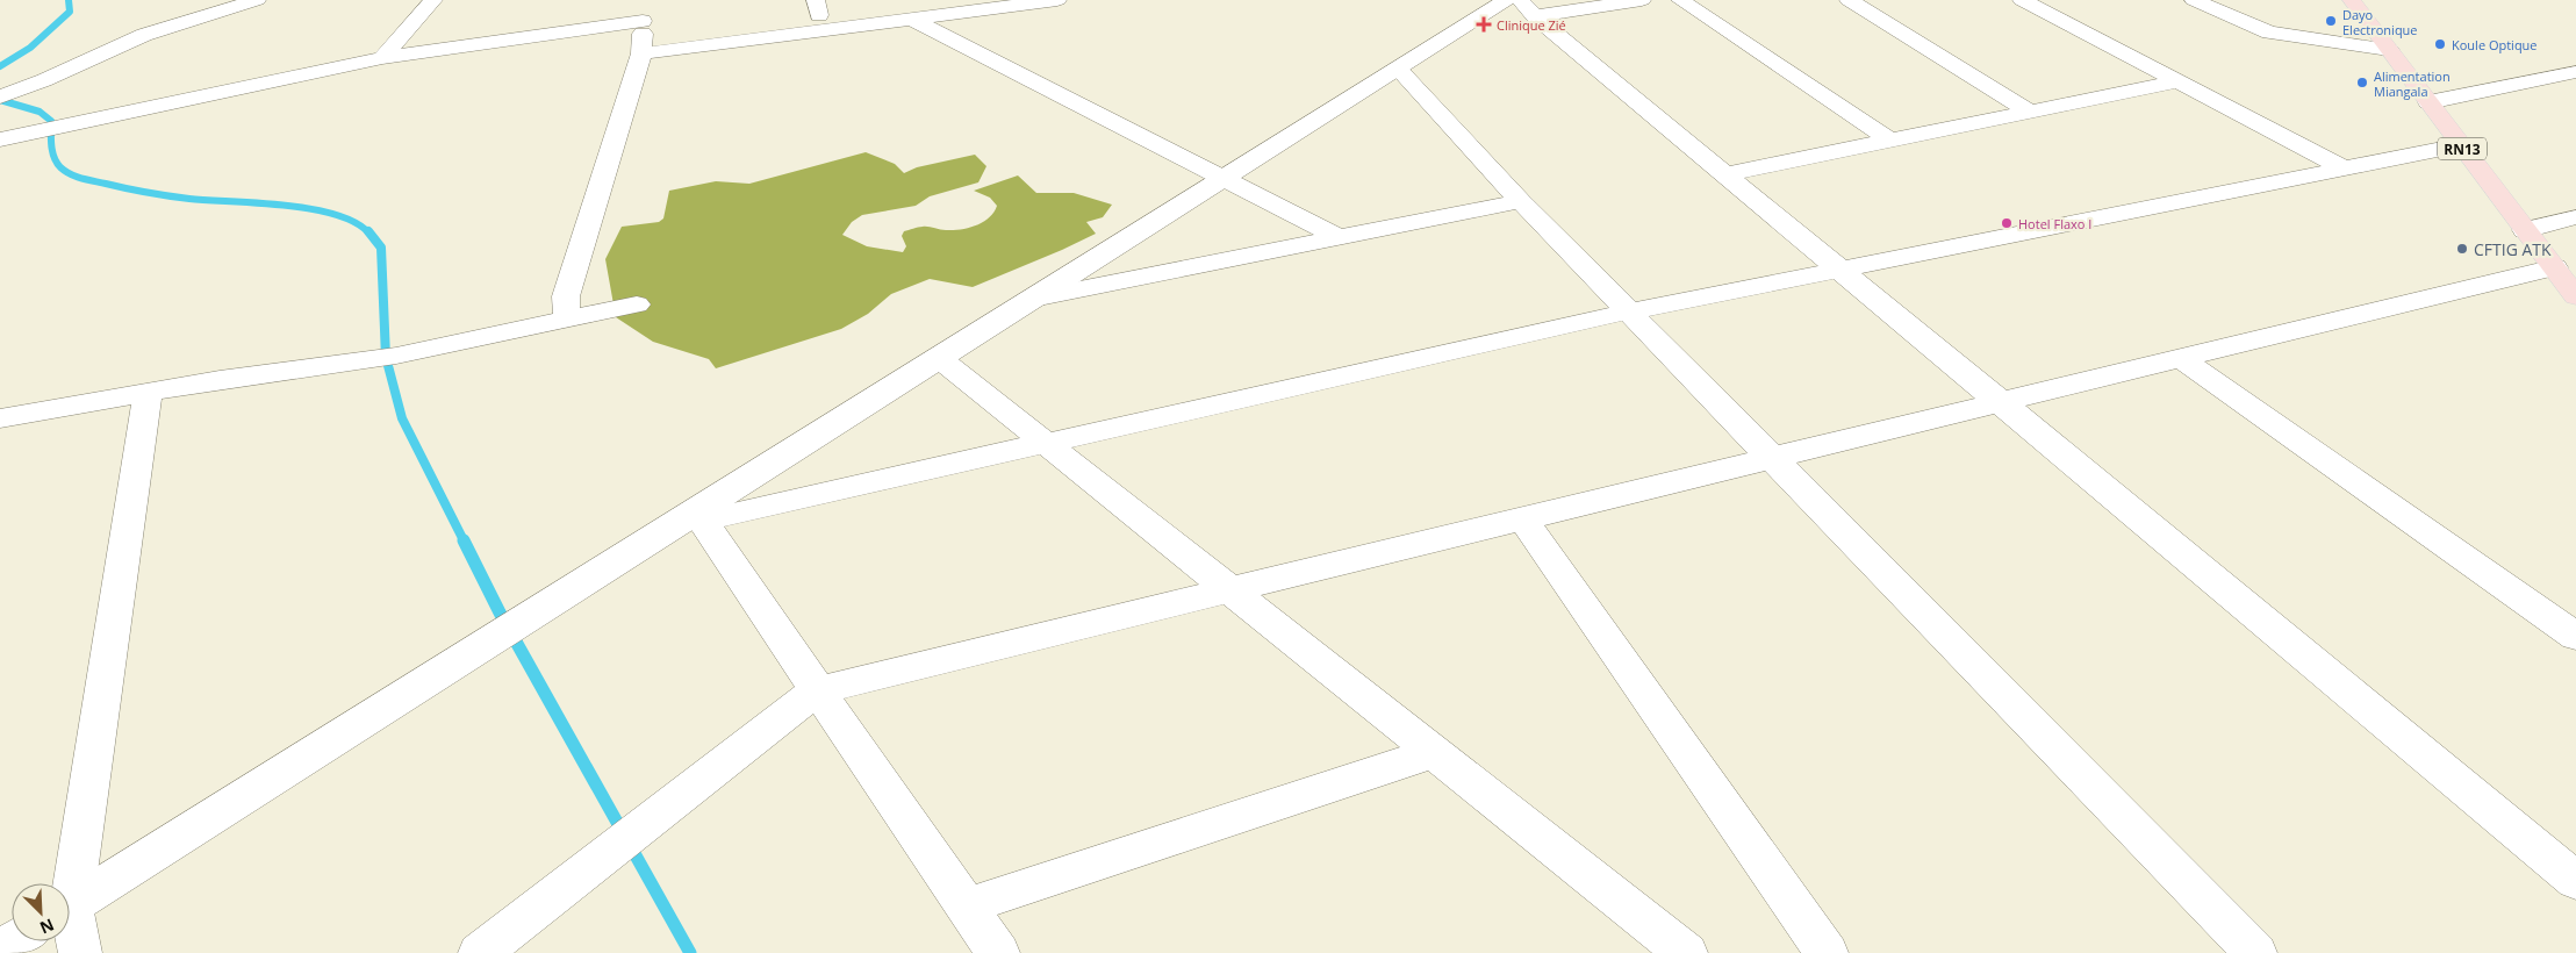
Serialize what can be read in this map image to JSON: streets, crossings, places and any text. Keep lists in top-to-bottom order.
{
  "streets": {
    "main road": ["RN13"]
  },
  "places": {
    "other": [
      "Dayo Electronique",
      "Koule Optique",
      "Alimentation Miangala",
      "Hotel Flaxo I",
      "CFTIG ATK"
    ],
    "health": ["Clinique Zié"]
  },
  "north": "bottom right"
}
